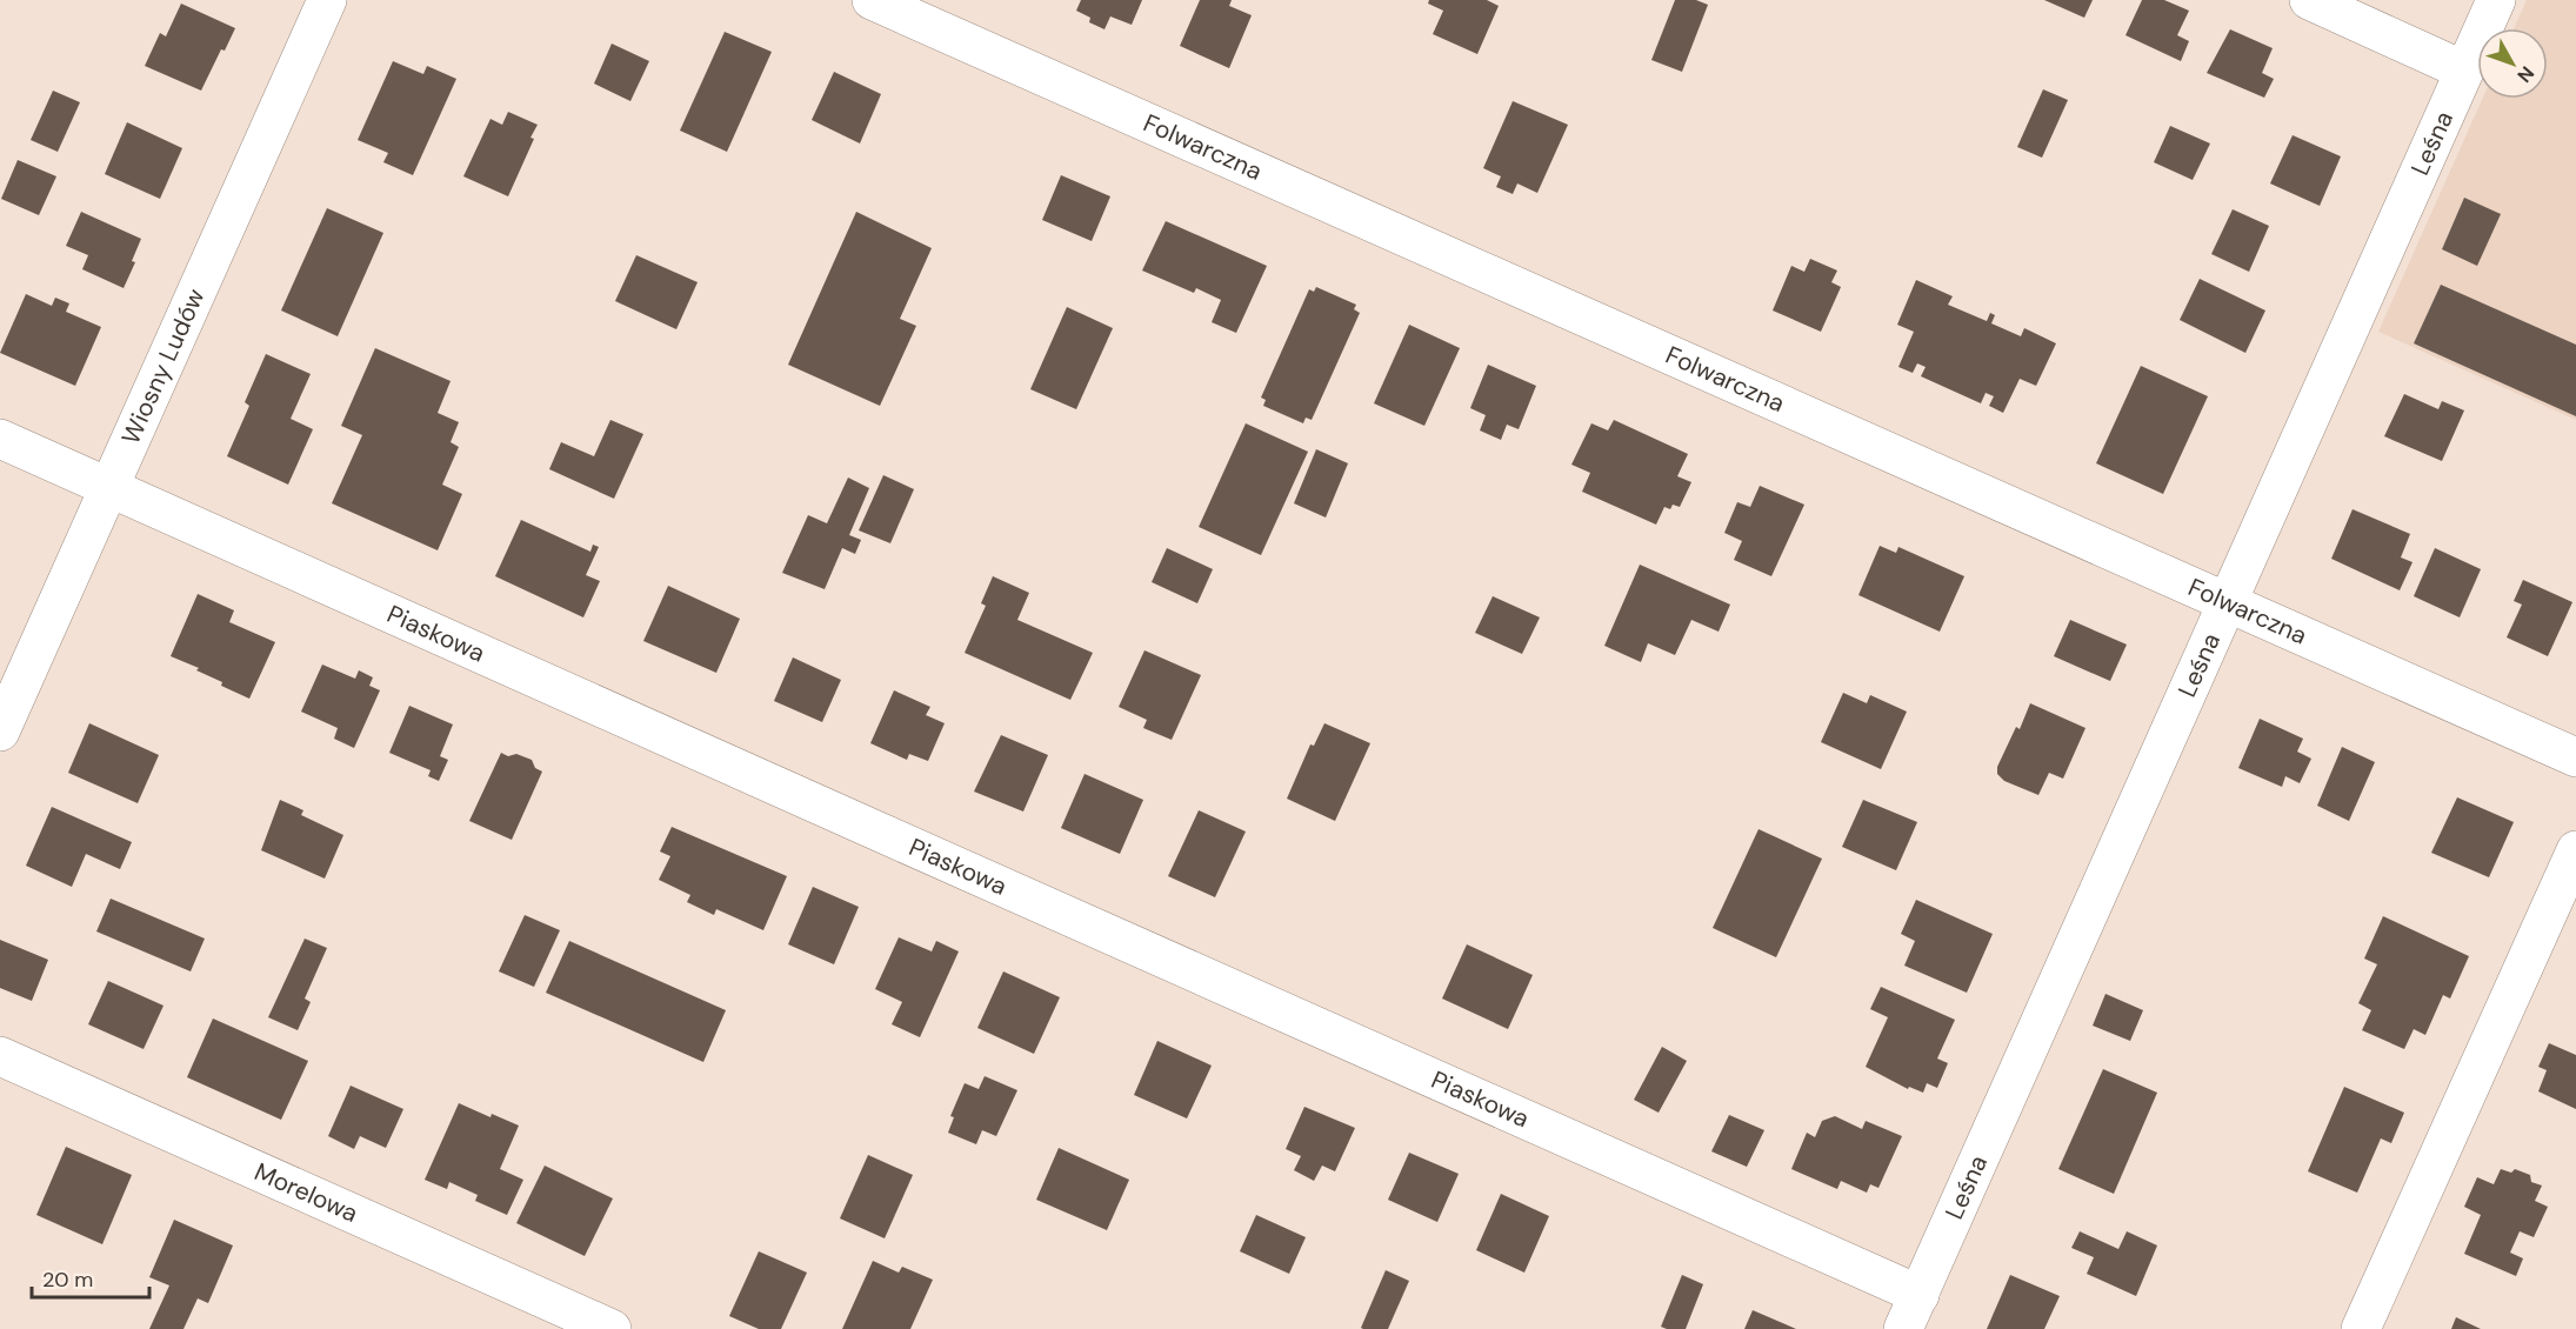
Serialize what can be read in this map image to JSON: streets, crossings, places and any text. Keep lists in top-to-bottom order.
{
  "streets": {
    "street": [
      "Leśna",
      "Folwarczna",
      "Wiosny Ludów",
      "Piaskowa",
      "Morelowa"
    ]
  },
  "crossings": [
    ["Leśna", "Folwarczna"],
    ["Leśna", "Piaskowa"],
    ["Wiosny Ludów", "Piaskowa"]
  ],
  "scale_bar": "20 m",
  "north": "bottom right"
}
